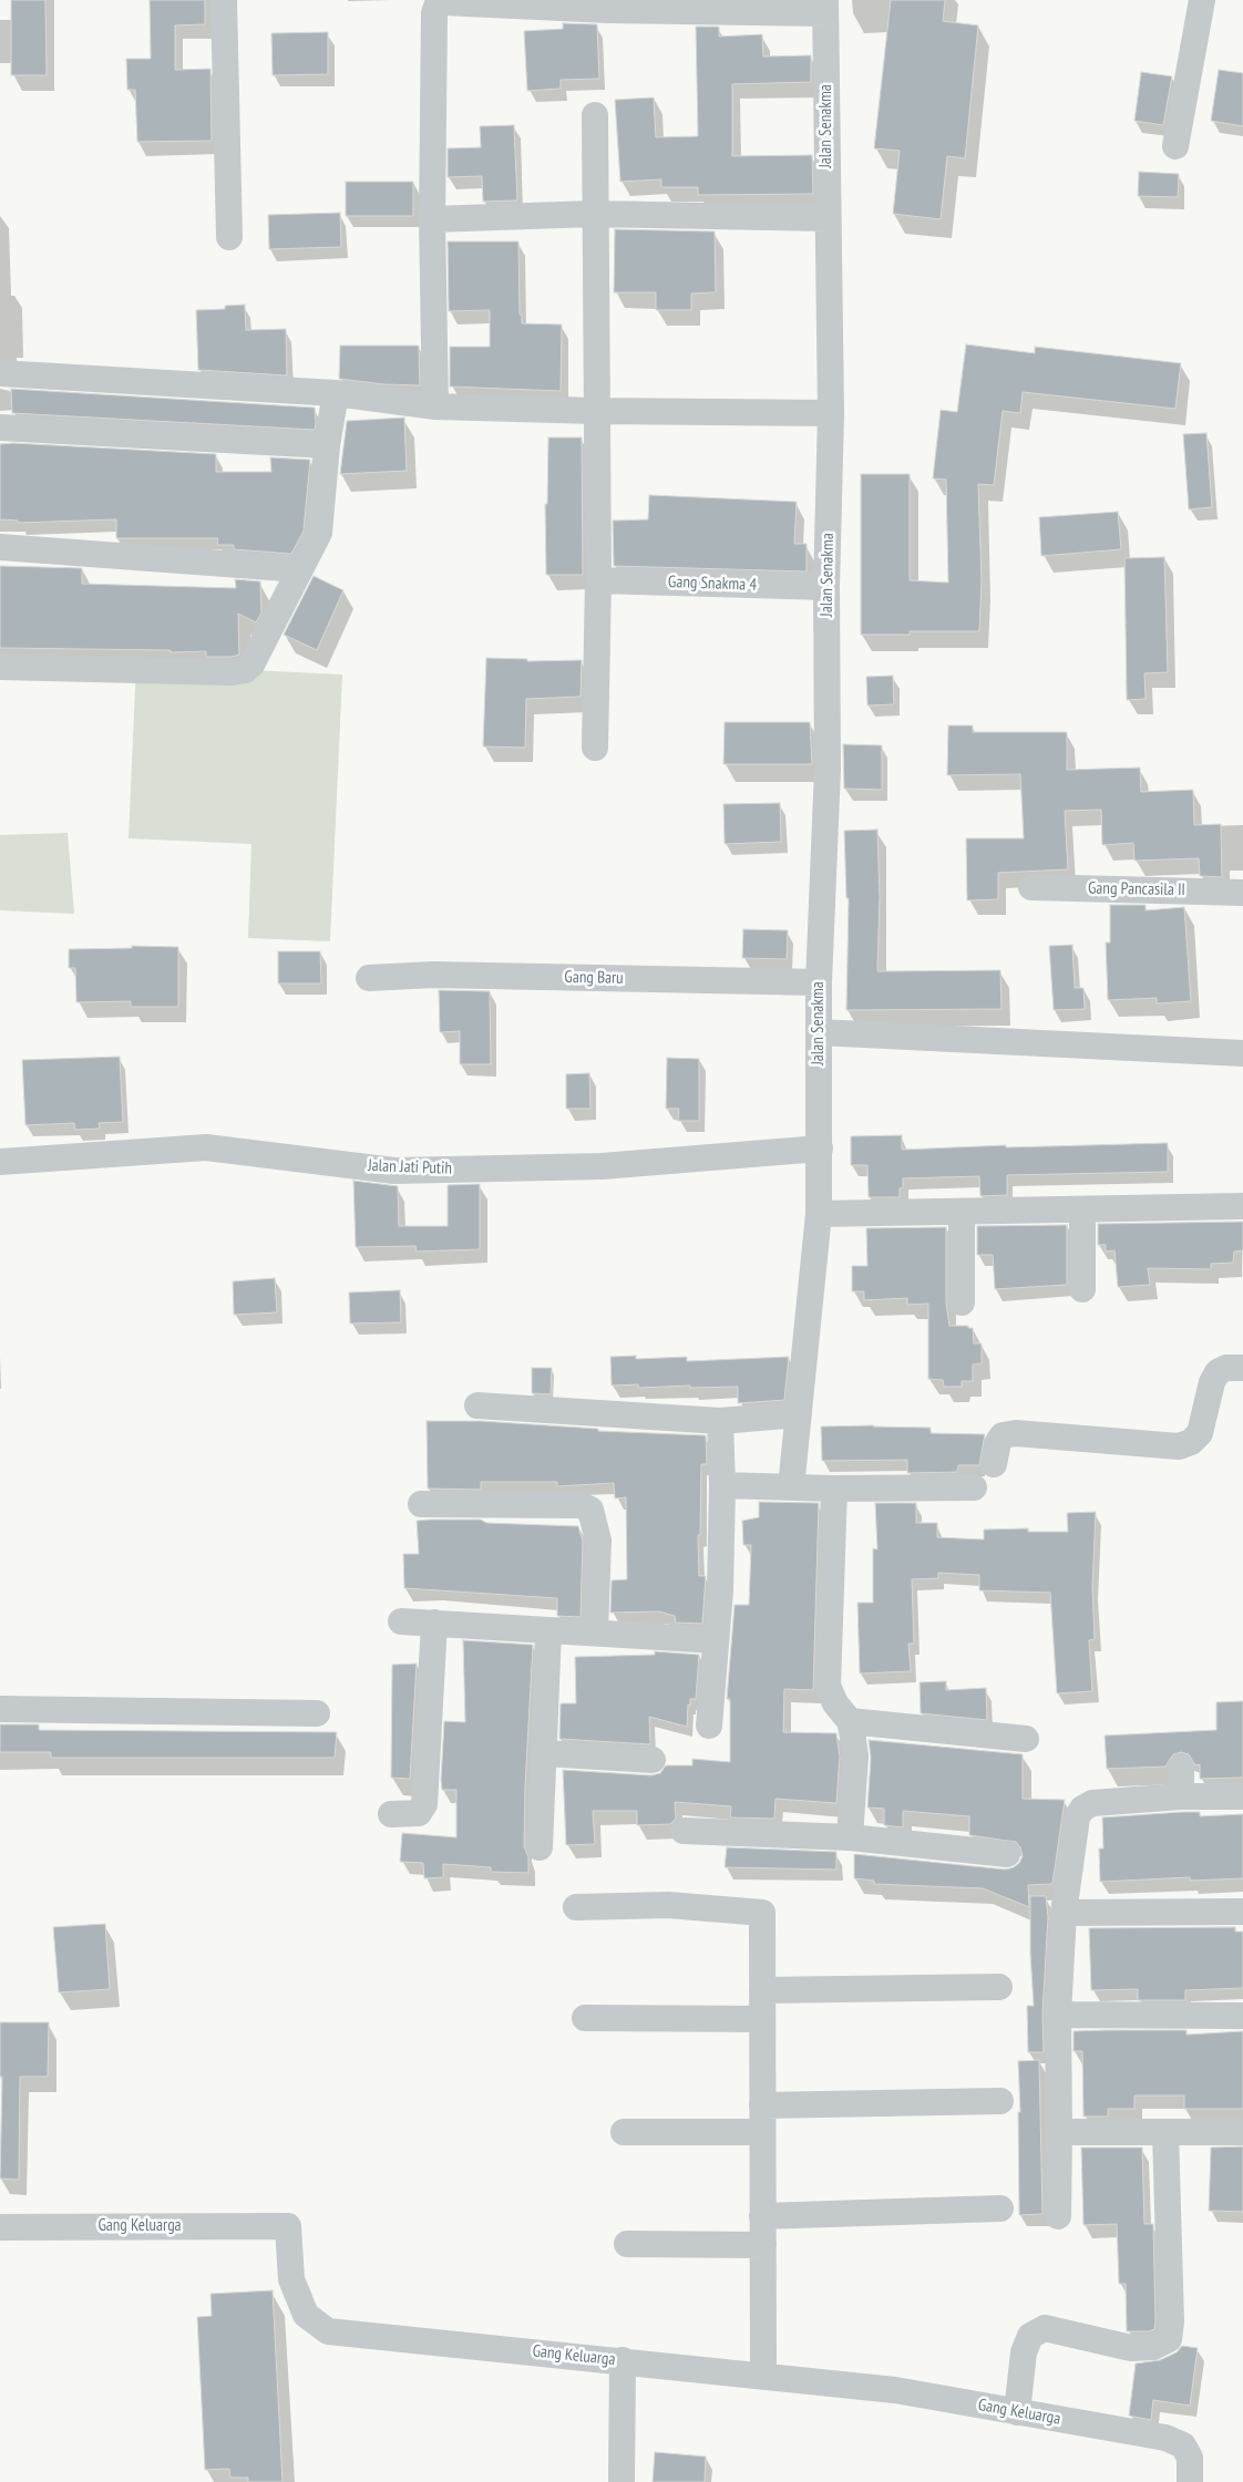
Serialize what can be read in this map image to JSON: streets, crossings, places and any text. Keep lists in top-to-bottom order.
{
  "streets": {
    "street": [
      "Jalan Senakma",
      "Gang Snakma 4",
      "Gang Pancasila II",
      "Gang Baru",
      "Jalan Jati Putih",
      "Gang Keluarga"
    ]
  },
  "crossings": [
    ["Jalan Senakma", "Gang Snakma 4"],
    ["Jalan Senakma", "Gang Baru"],
    ["Jalan Senakma", "Jalan Jati Putih"]
  ]
}
